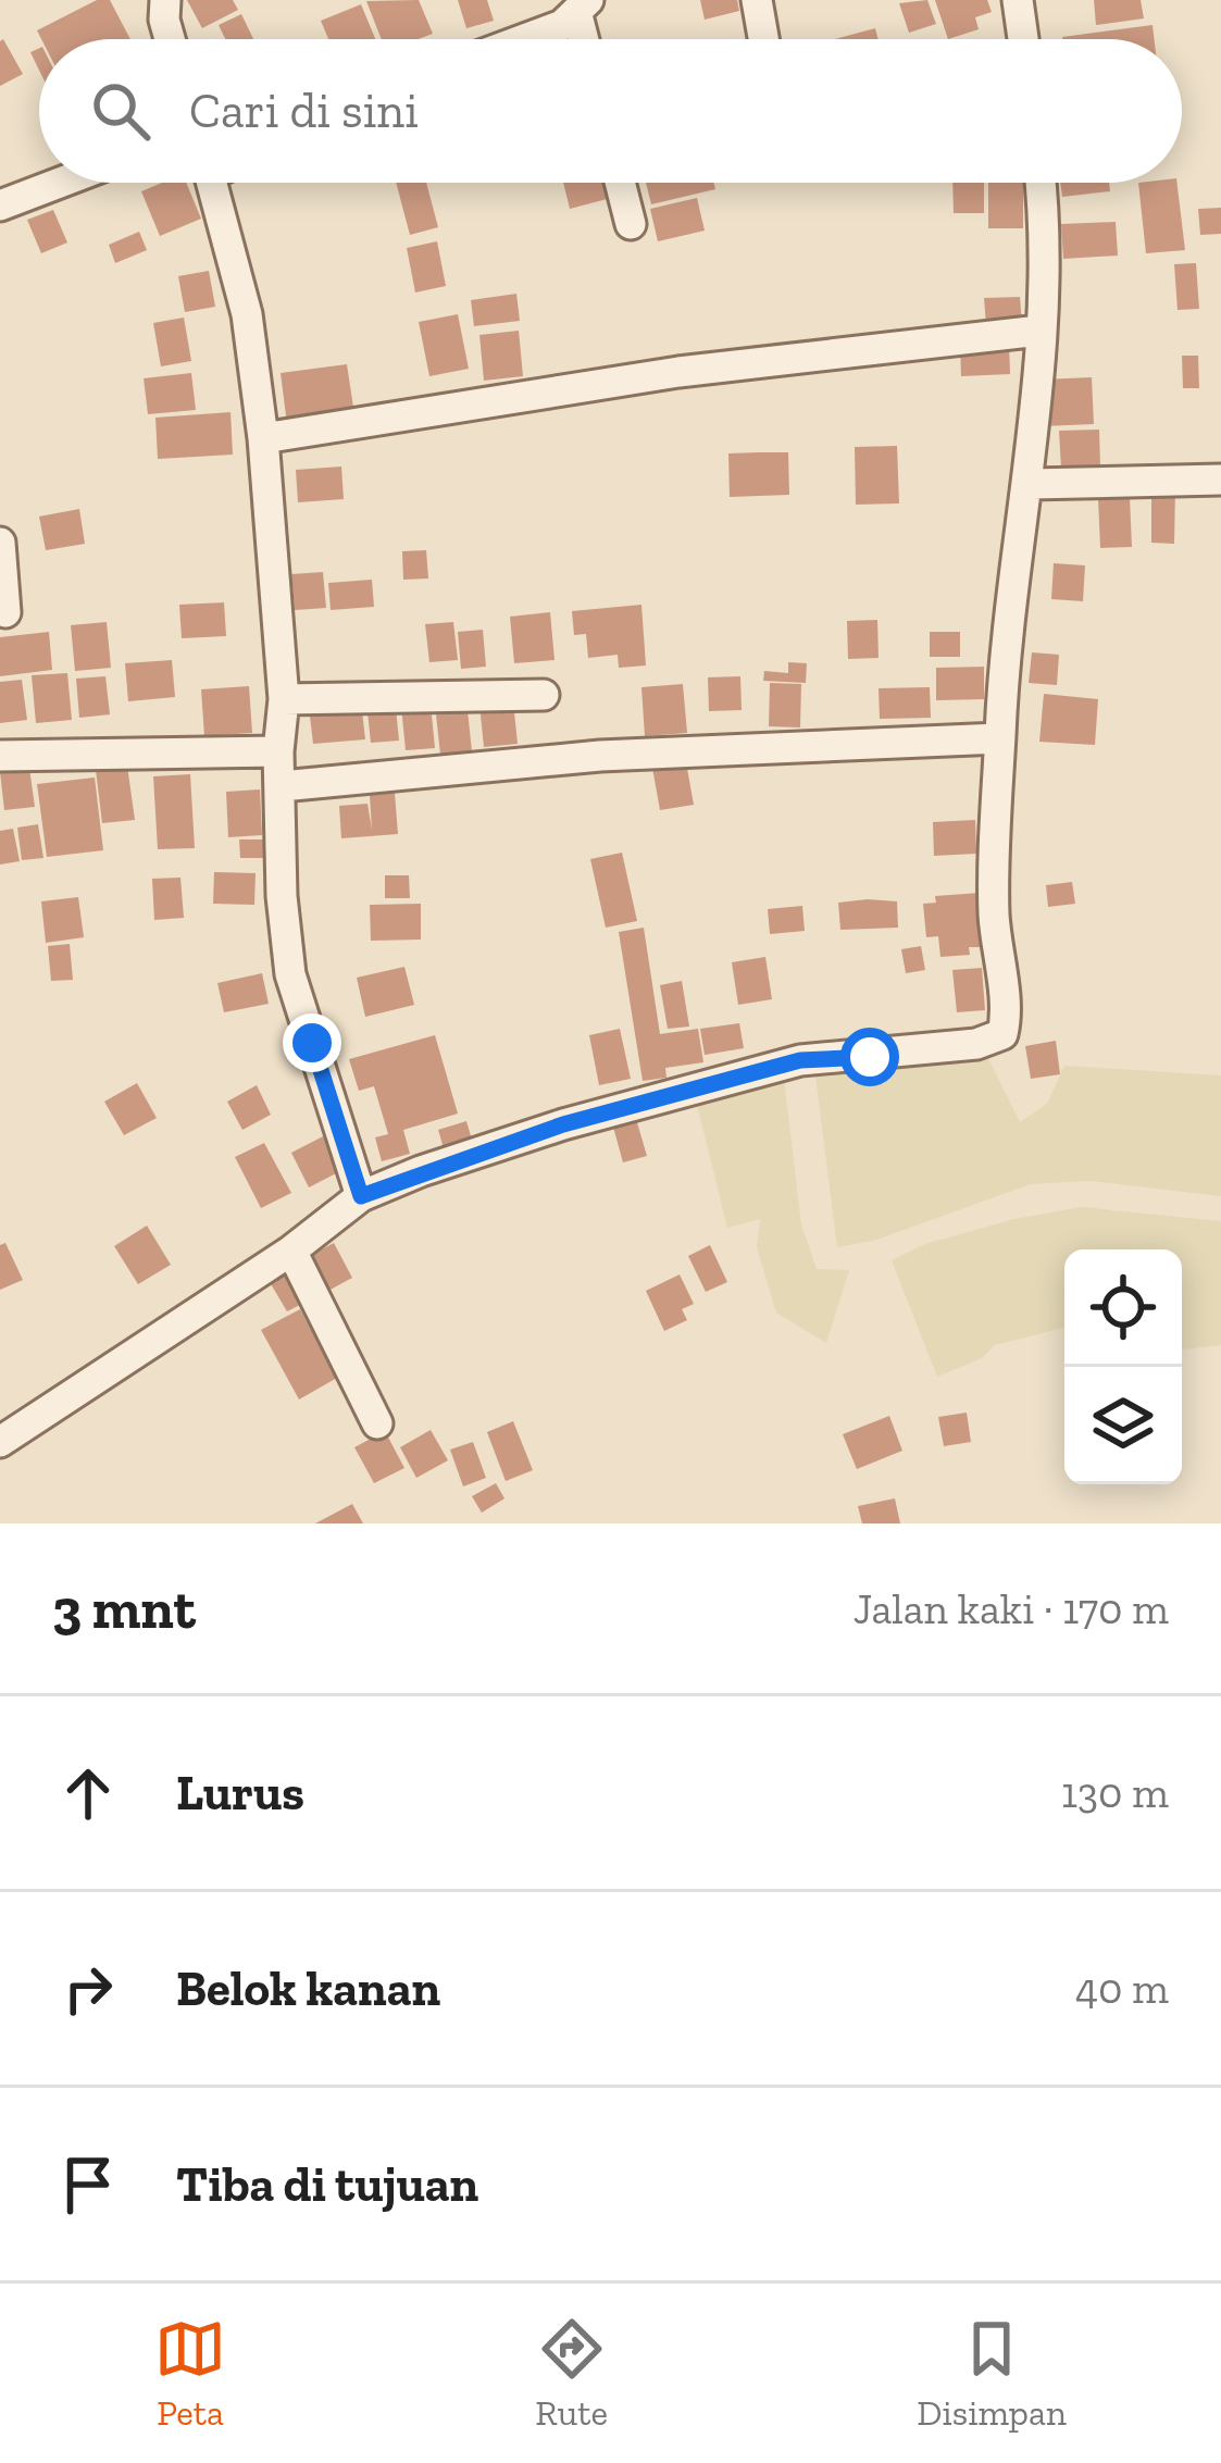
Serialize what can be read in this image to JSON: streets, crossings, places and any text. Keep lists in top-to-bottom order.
{
  "page": {
    "search": "Cari di sini",
    "heading": ["3 mnt", "Jalan kaki · 170 m"],
    "list": [
      ["Lurus", "130 m"],
      ["Belok kanan", "40 m"],
      "Tiba di tujuan"
    ],
    "nav": ["Peta", "Rute", "Disimpan"]
  }
}
